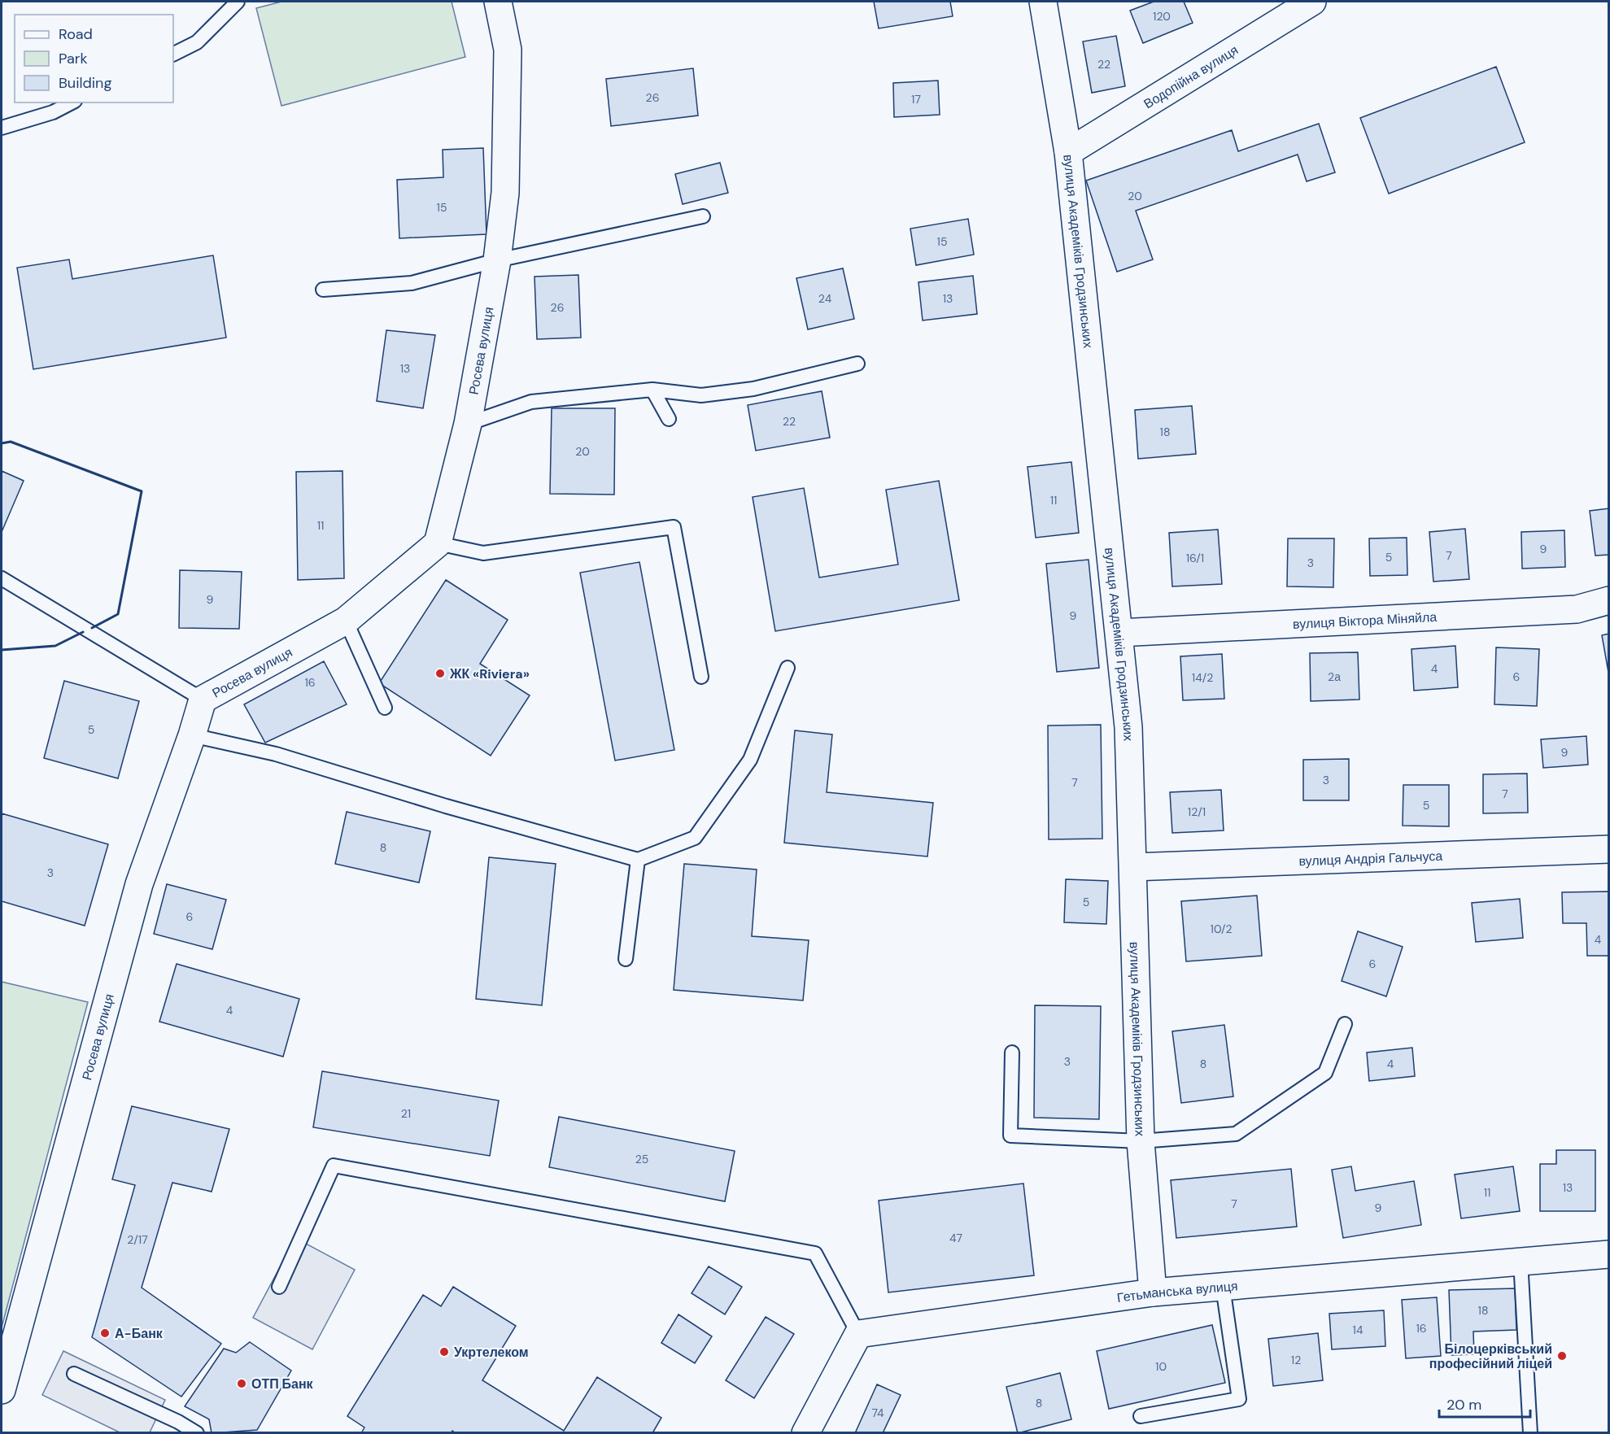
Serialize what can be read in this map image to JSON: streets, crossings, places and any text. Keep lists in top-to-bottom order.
{
  "streets": {
    "street": [
      "Водопійна вулиця",
      "вулиця Академіків Гродзинських",
      "Росева вулиця",
      "вулиця Віктора Міняйла",
      "вулиця Андрія Гальчуса",
      "Гетьманська вулиця"
    ]
  },
  "crossings": [
    ["Водопійна вулиця", "вулиця Академіків Гродзинських"],
    ["вулиця Академіків Гродзинських", "вулиця Віктора Міняйла"],
    ["вулиця Академіків Гродзинських", "вулиця Андрія Гальчуса"],
    ["вулиця Академіків Гродзинських", "Гетьманська вулиця"]
  ],
  "places": [
    "ЖК «Riviera»",
    "А-Банк",
    "Укртелеком",
    "Білоцерківський професійний ліцей",
    "ОТП Банк"
  ],
  "house_numbers": [
    "120",
    "22",
    "26",
    "17",
    "20",
    "15",
    "15",
    "24",
    "13",
    "26",
    "13",
    "22",
    "18",
    "20",
    "11",
    "11",
    "9",
    "7",
    "5",
    "16/1",
    "3",
    "9",
    "9",
    "4",
    "2а",
    "6",
    "14/2",
    "16",
    "5",
    "9",
    "3",
    "7",
    "7",
    "5",
    "12/1",
    "8",
    "3",
    "5",
    "6",
    "10/2",
    "4",
    "6",
    "4",
    "3",
    "8",
    "4",
    "21",
    "25",
    "13",
    "11",
    "7",
    "9",
    "47",
    "2/17",
    "18",
    "16",
    "14",
    "12",
    "10",
    "8",
    "74"
  ],
  "legend": ["Road", "Park", "Building"],
  "scale_bar": "20 m"
}
